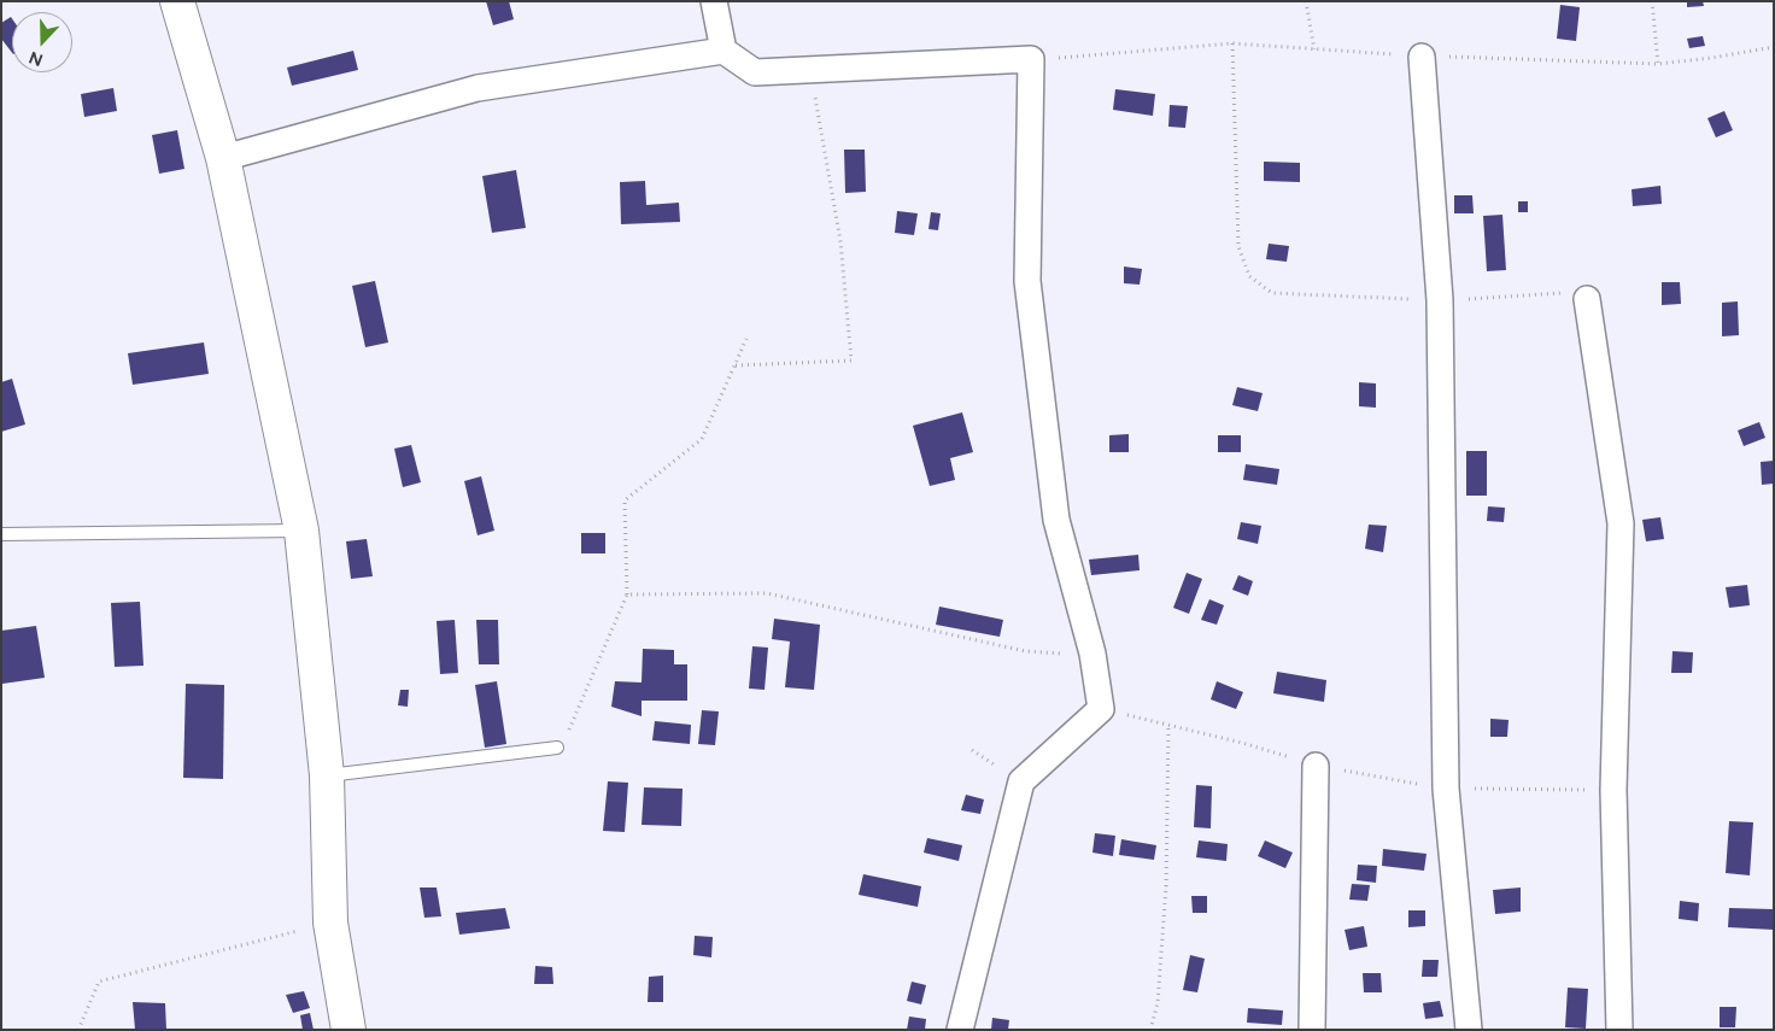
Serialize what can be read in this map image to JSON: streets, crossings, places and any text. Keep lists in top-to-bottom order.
{
  "north": "bottom"
}
